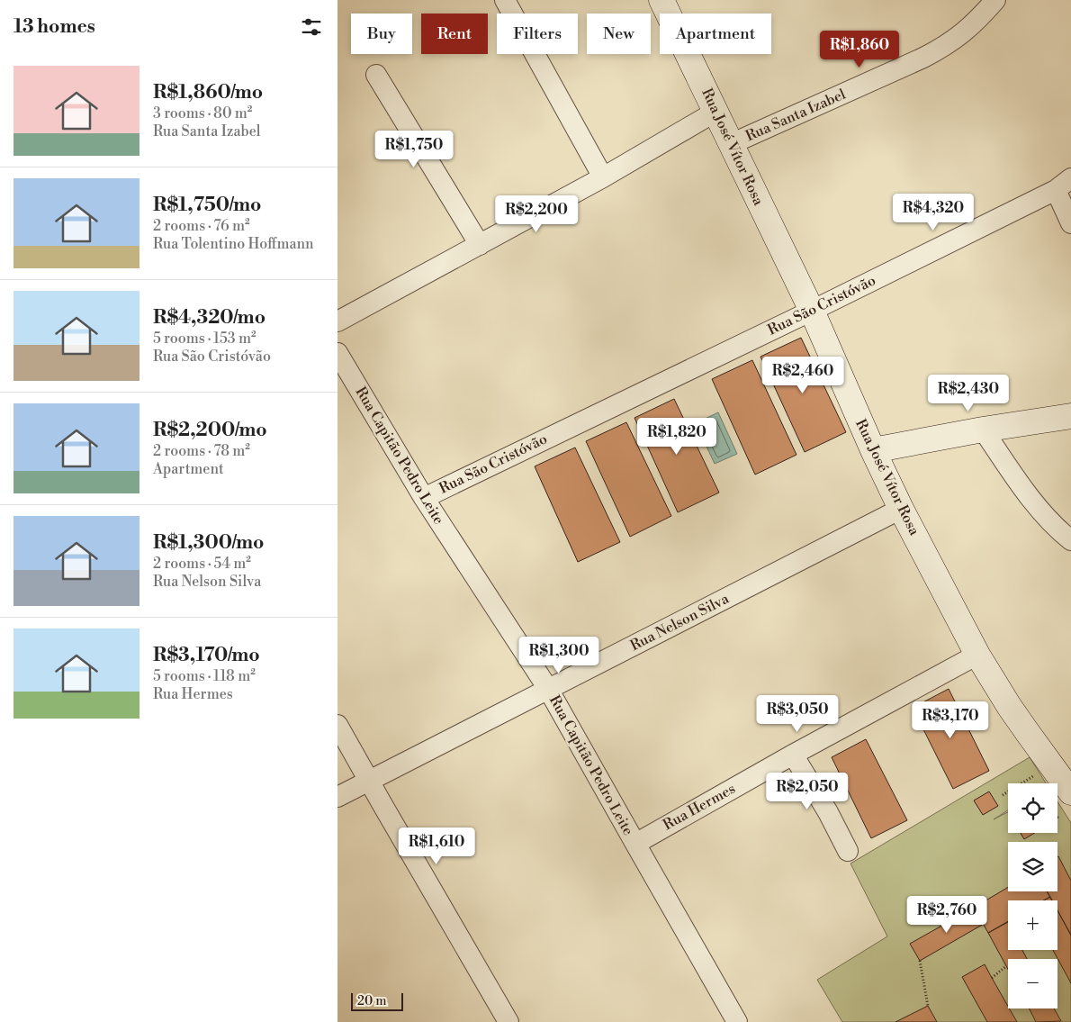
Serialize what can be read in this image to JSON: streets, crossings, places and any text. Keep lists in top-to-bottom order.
{
  "streets": {
    "main road": ["Rua José Vítor Rosa"],
    "street": [
      "Rua Santa Izabel",
      "Rua São Cristóvão",
      "Rua Capitão Pedro Leite",
      "Rua Nelson Silva",
      "Rua Hermes"
    ]
  },
  "crossings": [
    ["Rua Santa Izabel", "Rua José Vítor Rosa"],
    ["Rua José Vítor Rosa", "Rua São Cristóvão"],
    ["Rua José Vítor Rosa", "Rua Nelson Silva"],
    ["Rua José Vítor Rosa", "Rua Hermes"],
    ["Rua São Cristóvão", "Rua Capitão Pedro Leite"],
    ["Rua Capitão Pedro Leite", "Rua Nelson Silva"],
    ["Rua Capitão Pedro Leite", "Rua Hermes"]
  ],
  "scale_bar": "20 m",
  "page": {
    "heading": "13 homes",
    "chip": [
      "Buy",
      "Rent",
      "Filters",
      "New",
      "Apartment"
    ],
    "price": [
      "R$1,860",
      "R$1,750",
      "R$4,320",
      "R$2,200",
      "R$2,460",
      "R$2,430",
      "R$1,820",
      "R$1,300",
      "R$3,050",
      "R$3,170",
      "R$2,050",
      "R$1,610",
      "R$2,760"
    ],
    "list": [
      {
        "name": "R$1,860/mo",
        "note": "3 rooms · 80 m² · Rua Santa Izabel"
      },
      {
        "name": "R$1,750/mo",
        "note": "2 rooms · 76 m² · Rua Tolentino Hoffmann"
      },
      {
        "name": "R$4,320/mo",
        "note": "5 rooms · 153 m² · Rua São Cristóvão"
      },
      {
        "name": "R$2,200/mo",
        "note": "2 rooms · 78 m² · Apartment"
      },
      {
        "name": "R$1,300/mo",
        "note": "2 rooms · 54 m² · Rua Nelson Silva"
      },
      {
        "name": "R$3,170/mo",
        "note": "5 rooms · 118 m² · Rua Hermes"
      }
    ],
    "map_buttons": ["+", "−"],
    "scale": "20 m"
  }
}
